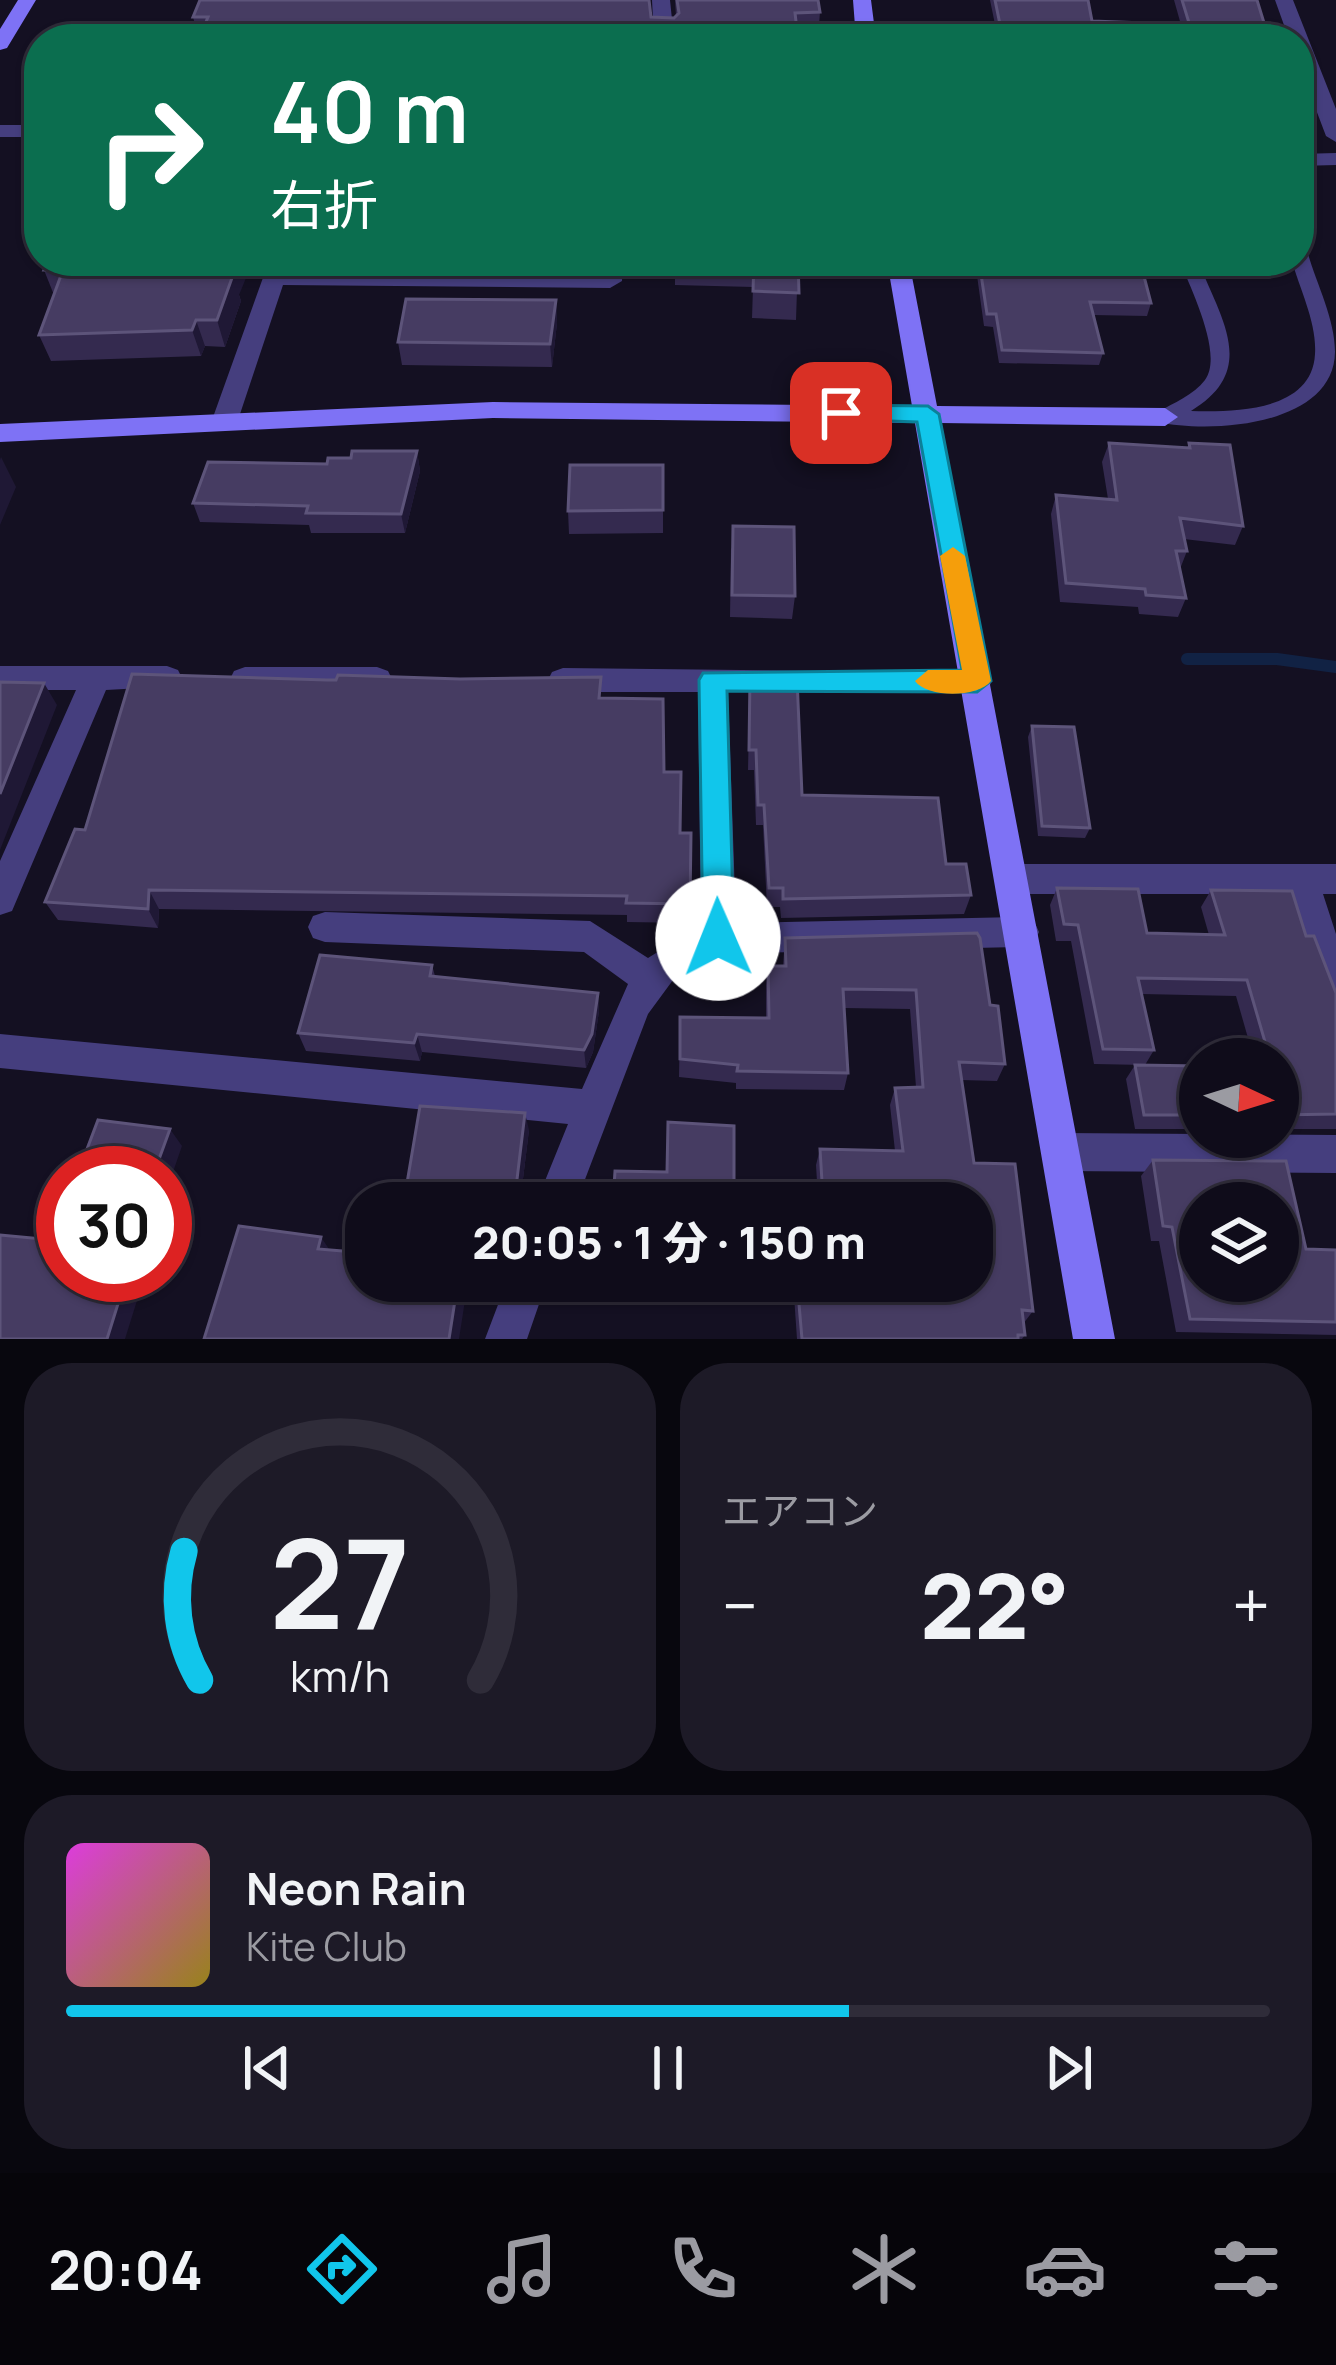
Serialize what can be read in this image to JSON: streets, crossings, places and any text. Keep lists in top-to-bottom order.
{
  "north": "right",
  "page": {
    "turn": ["40 m", "右折"],
    "limit": "30",
    "trip": "20:05 · 1 分 · 150 m",
    "tile": "エアコン",
    "heat": ["−", "22°", "+"],
    "song": ["Neon Rain", "Kite Club"],
    "tabs": "20:04",
    "gauge": ["27", "km/h"]
  }
}
